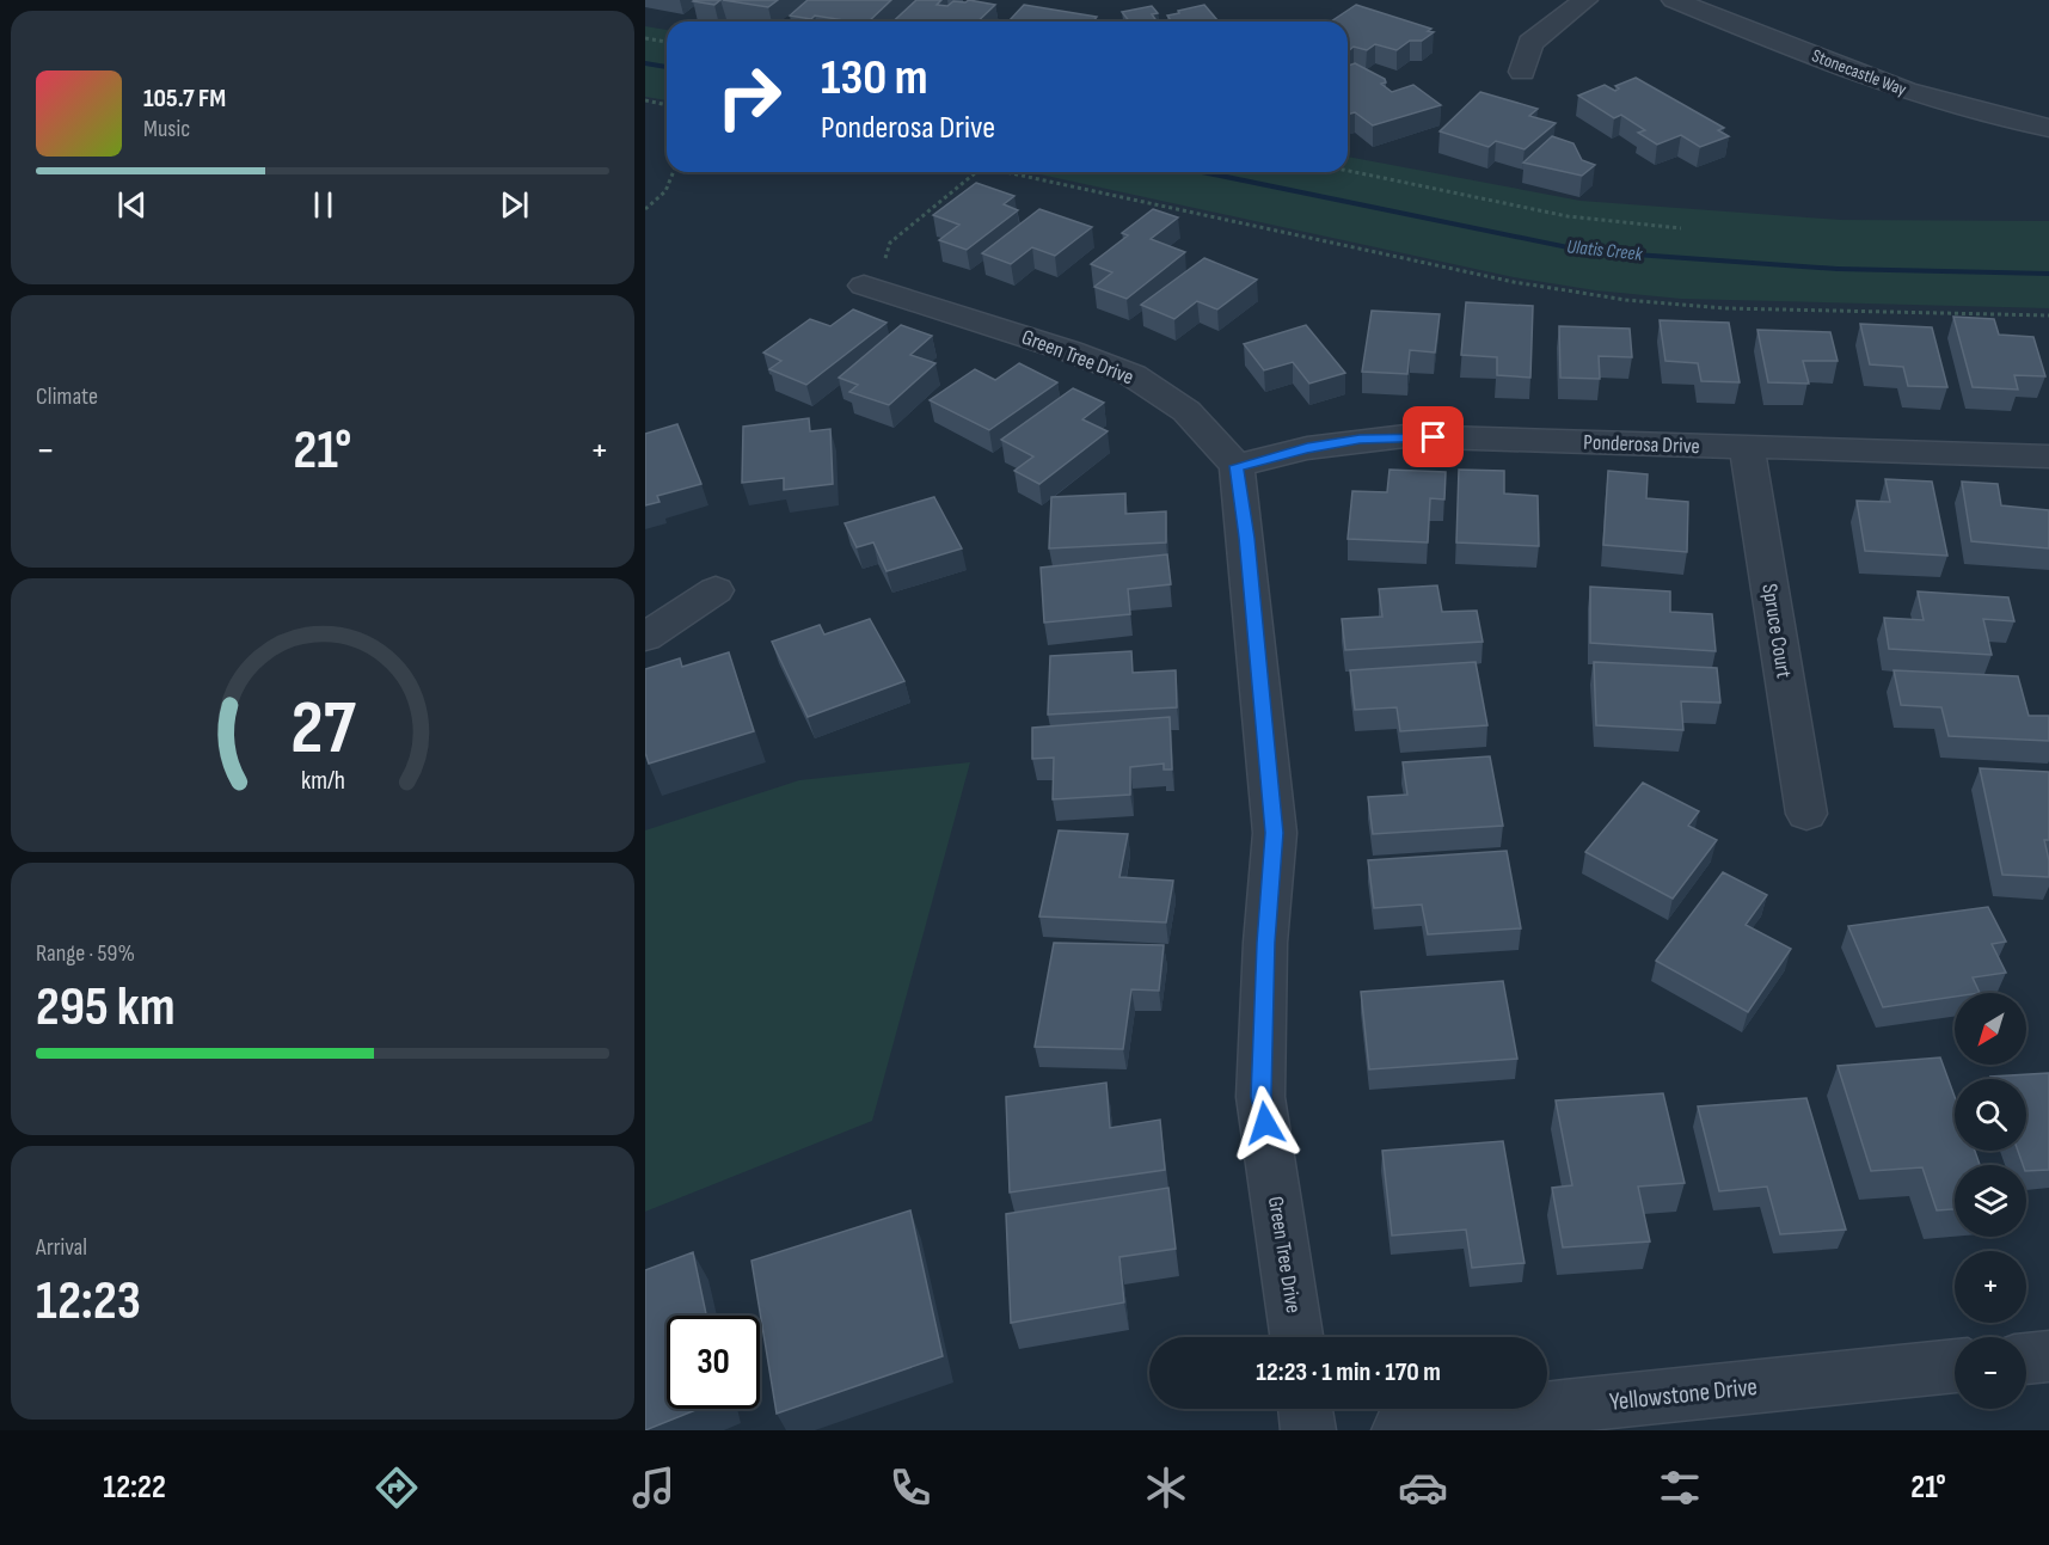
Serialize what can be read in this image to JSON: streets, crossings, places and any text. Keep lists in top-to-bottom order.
{
  "streets": {
    "street": [
      "Stonecastle Way",
      "Green Tree Drive",
      "Ponderosa Drive",
      "Spruce Court",
      "Yellowstone Drive"
    ]
  },
  "crossings": [
    ["Green Tree Drive", "Ponderosa Drive"],
    ["Ponderosa Drive", "Spruce Court"]
  ],
  "water": ["Ulatis Creek"],
  "north": "bottom left",
  "page": {
    "turn": ["130 m", "Ponderosa Drive"],
    "song": ["105.7 FM", "Music"],
    "tile": [
      "Climate",
      ["Range · 59%", "295 km"],
      ["Arrival", "12:23"]
    ],
    "heat": ["−", "21°", "+"],
    "map_buttons": ["+", "−"],
    "limit": "30",
    "trip": "12:23 · 1 min · 170 m",
    "tabs": ["12:22", "21°"],
    "gauge": ["27", "km/h"]
  }
}
